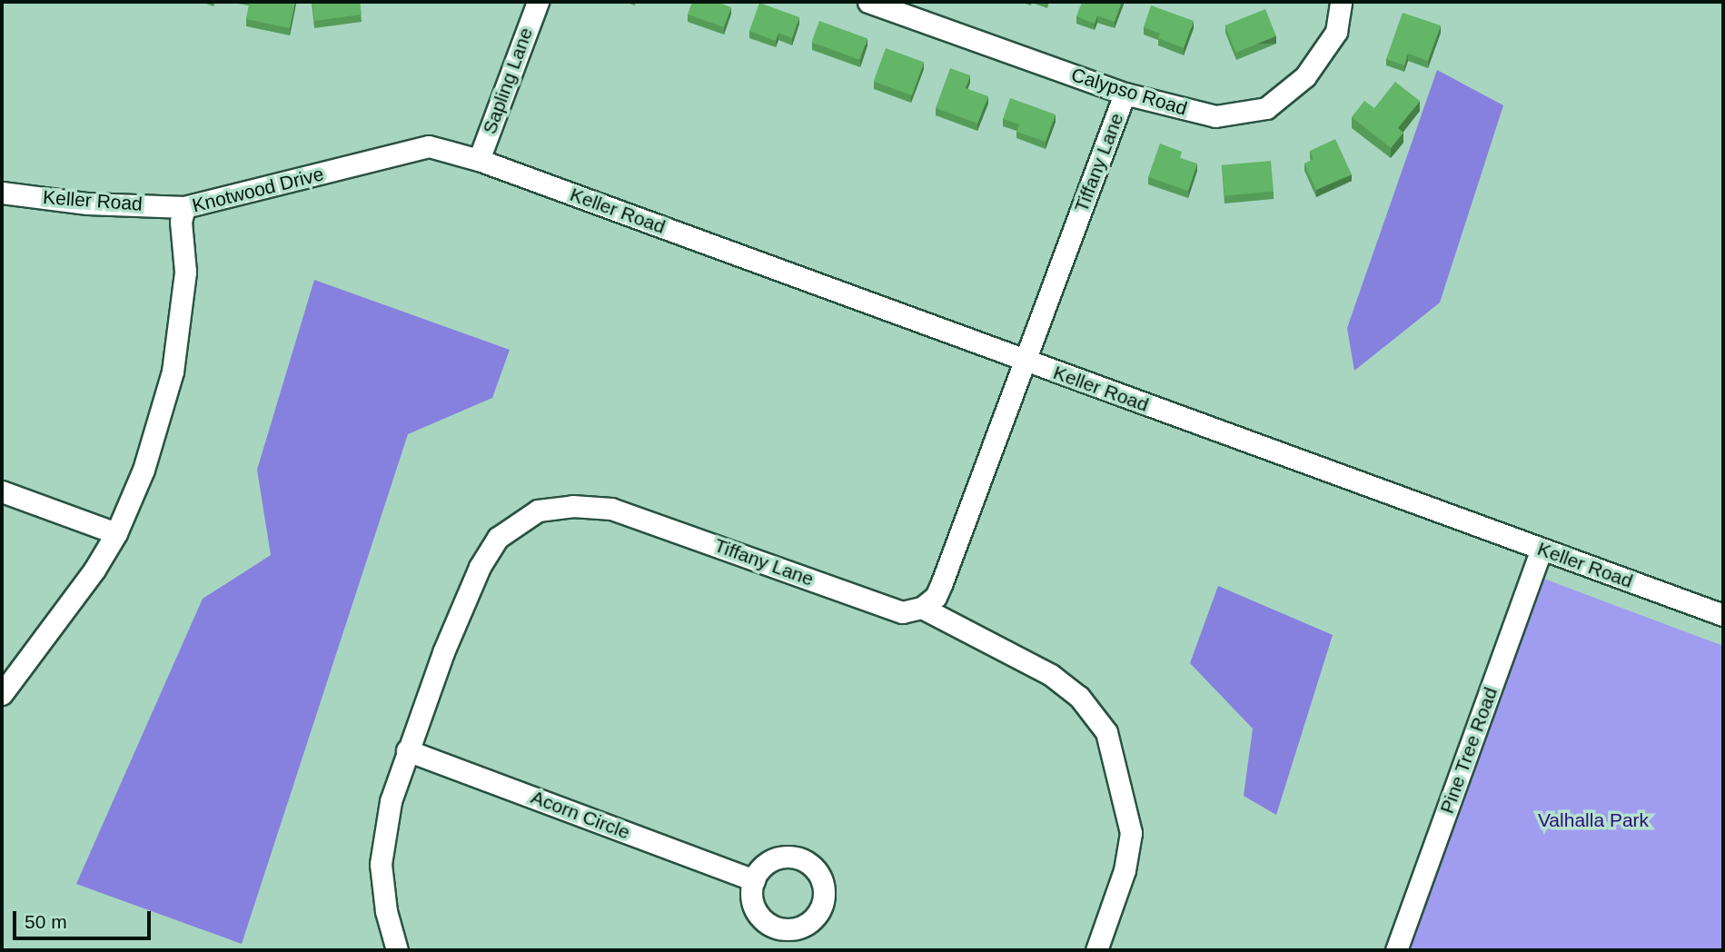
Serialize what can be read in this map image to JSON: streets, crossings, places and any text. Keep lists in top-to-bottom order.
{
  "streets": {
    "street": [
      "Sapling Lane",
      "Calypso Road",
      "Tiffany Lane",
      "Knotwood Drive",
      "Keller Road",
      "Pine Tree Road",
      "Acorn Circle"
    ]
  },
  "crossings": [
    ["Sapling Lane", "Knotwood Drive"],
    ["Sapling Lane", "Keller Road"],
    ["Calypso Road", "Tiffany Lane"],
    ["Tiffany Lane", "Keller Road"],
    ["Tiffany Lane", "Acorn Circle"],
    ["Knotwood Drive", "Keller Road"],
    ["Keller Road", "Pine Tree Road"]
  ],
  "parks": ["Valhalla Park"],
  "scale_bar": "50 m"
}
